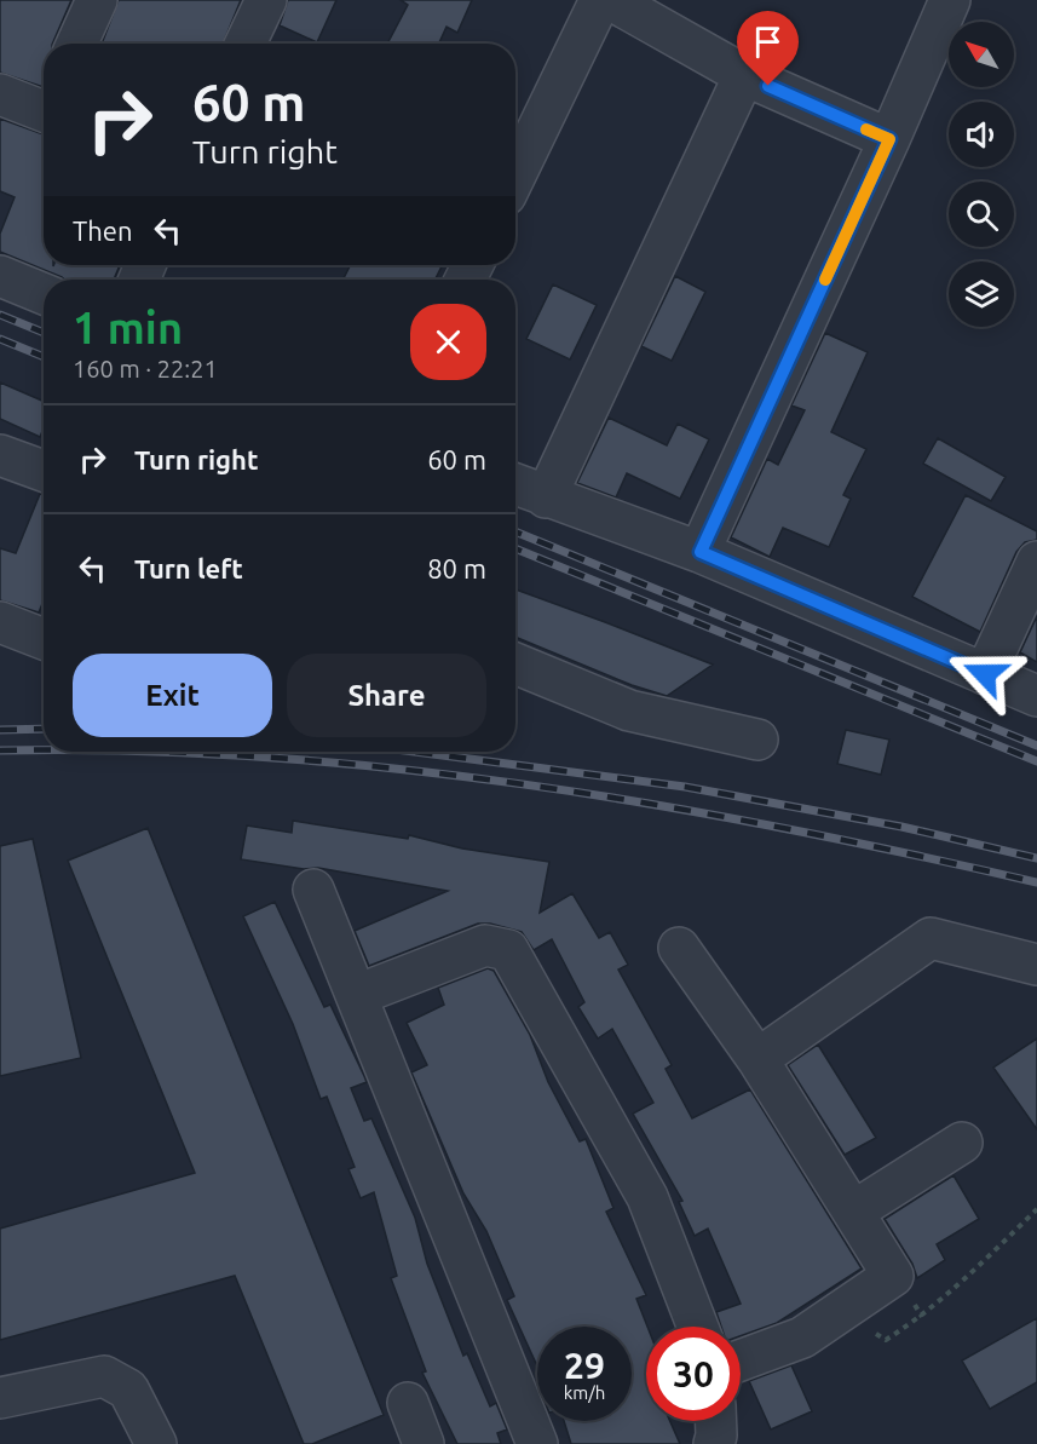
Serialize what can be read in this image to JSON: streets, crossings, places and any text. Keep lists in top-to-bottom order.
{
  "north": "top left",
  "page": {
    "turn": ["60 m", "Turn right"],
    "then": "Then",
    "heading": ["1 min", "160 m · 22:21"],
    "list": [
      {
        "name": "Turn right",
        "value": "60 m"
      },
      {
        "name": "Turn left",
        "value": "80 m"
      }
    ],
    "buttons": ["Exit", "Share"],
    "speed": "29 km/h",
    "limit": "30"
  }
}
